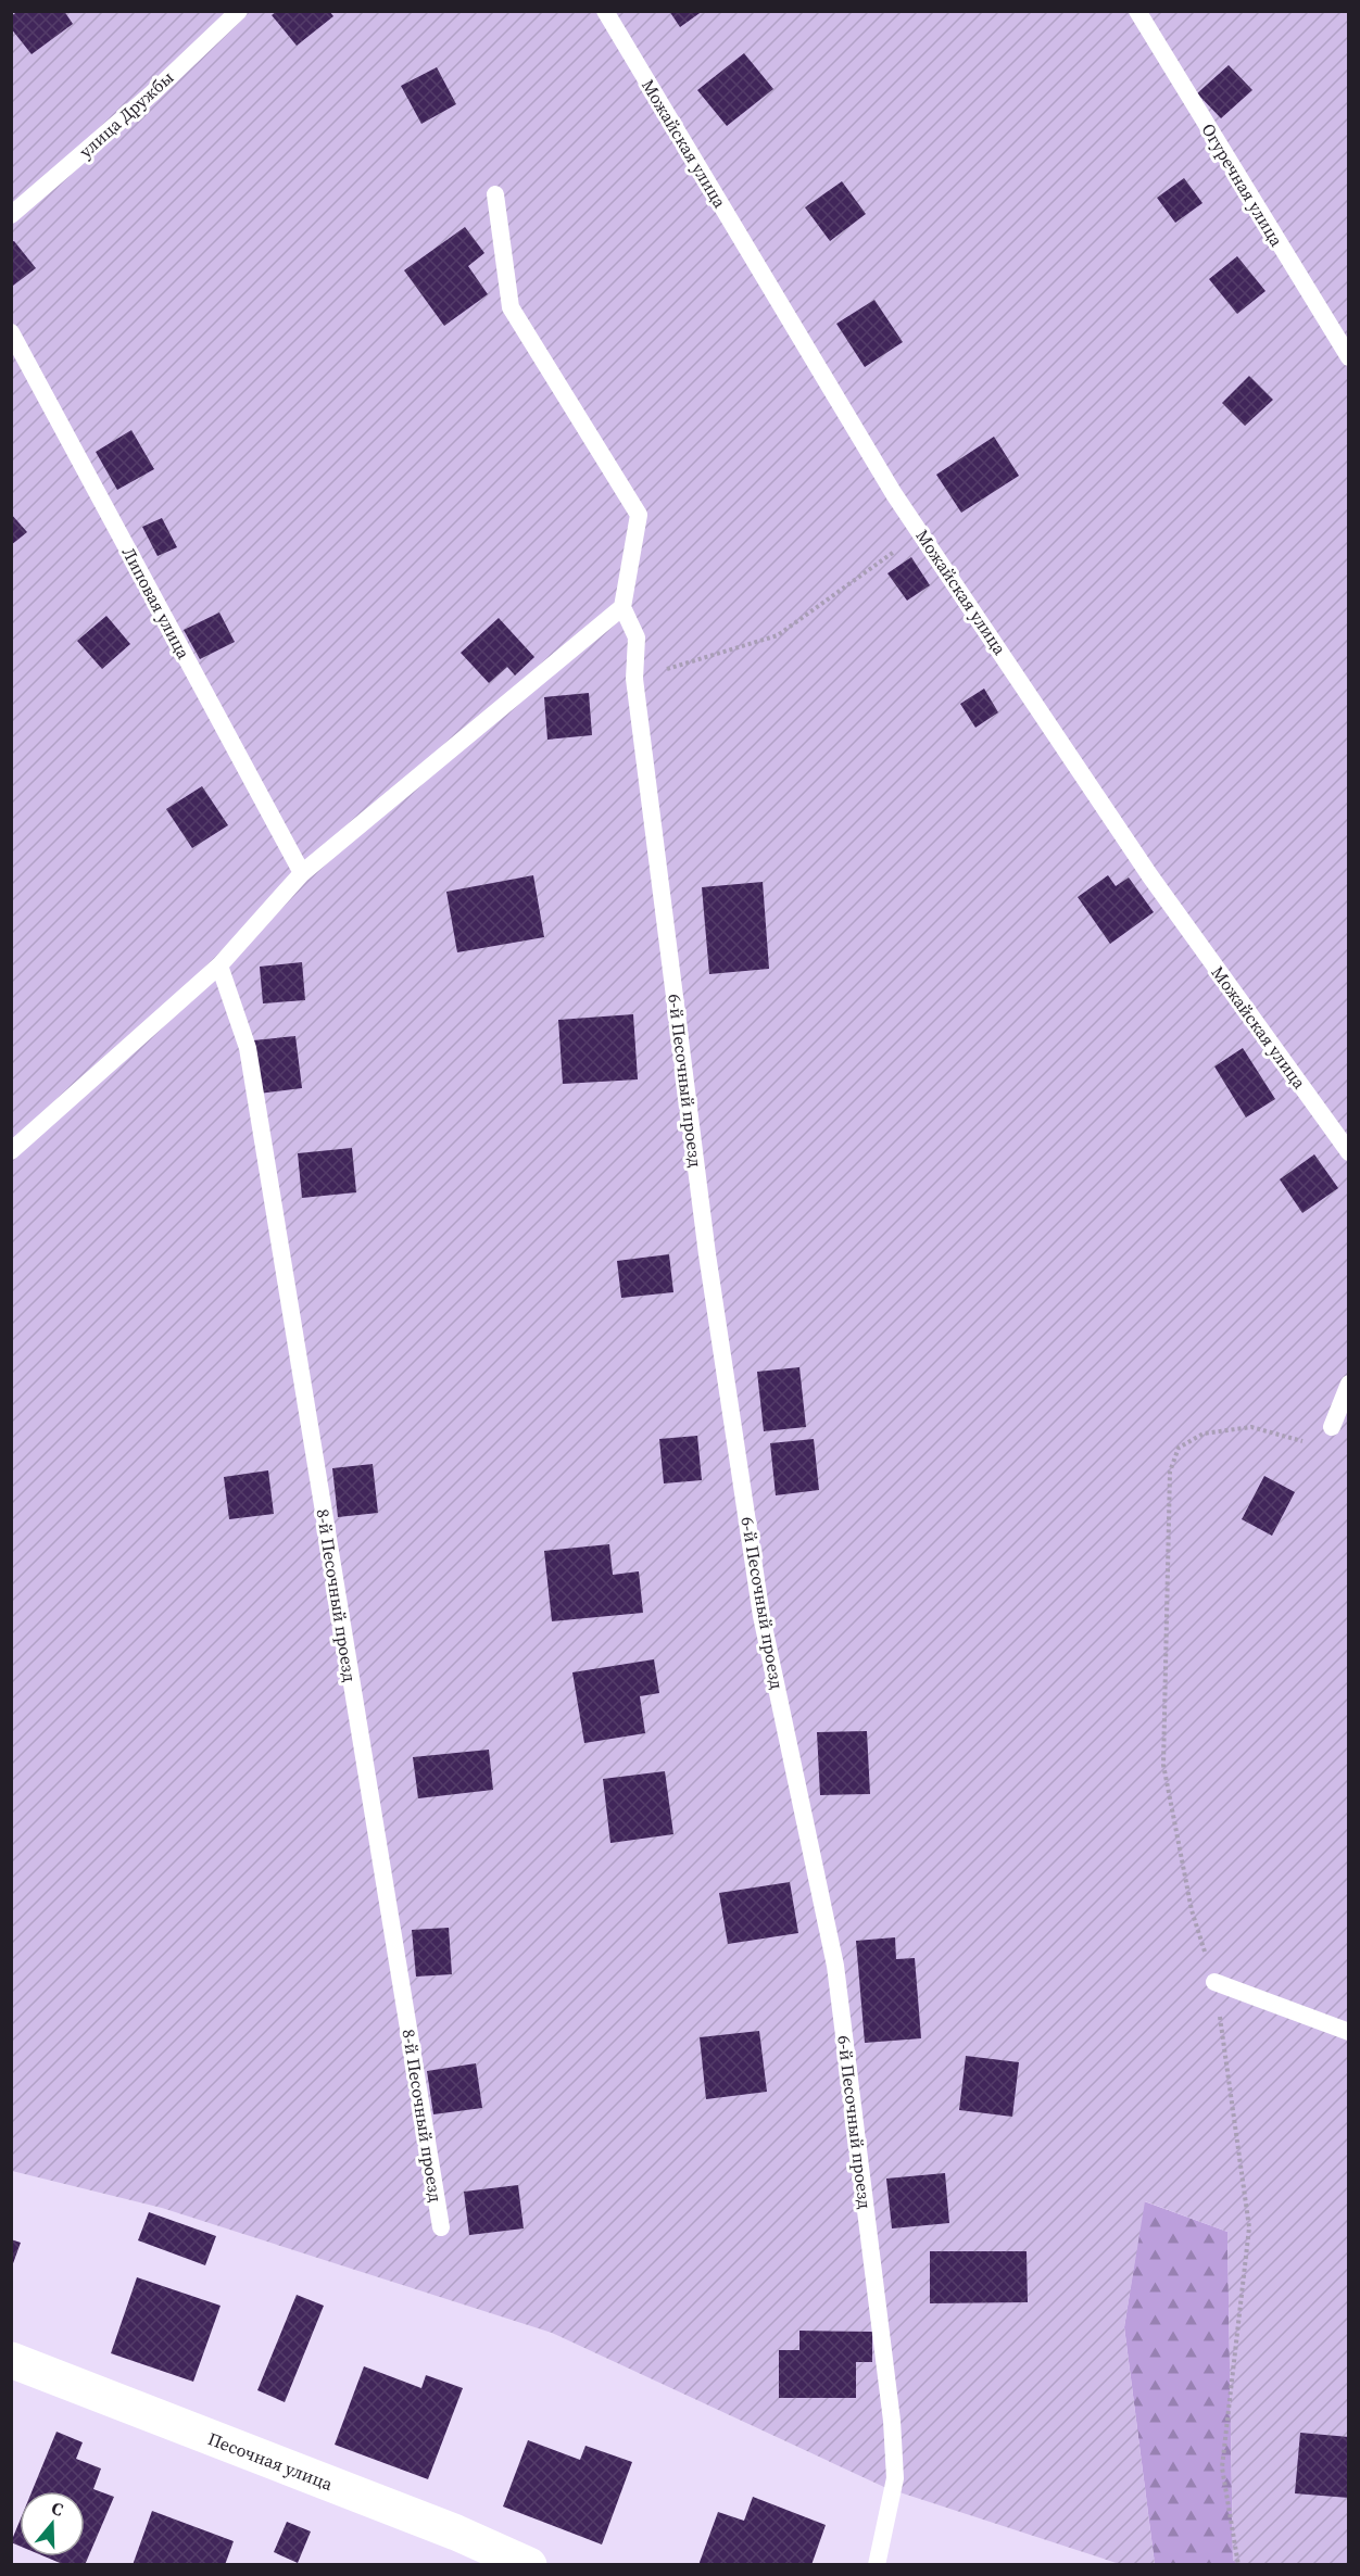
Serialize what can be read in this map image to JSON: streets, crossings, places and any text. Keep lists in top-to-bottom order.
{
  "streets": {
    "street": ["Песочная улица"],
    "lane": [
      "улица Дружбы",
      "Можайская улица",
      "Огуречная улица",
      "Липовая улица",
      "6-й Песочный проезд",
      "8-й Песочный проезд"
    ]
  },
  "north": "top"
}
